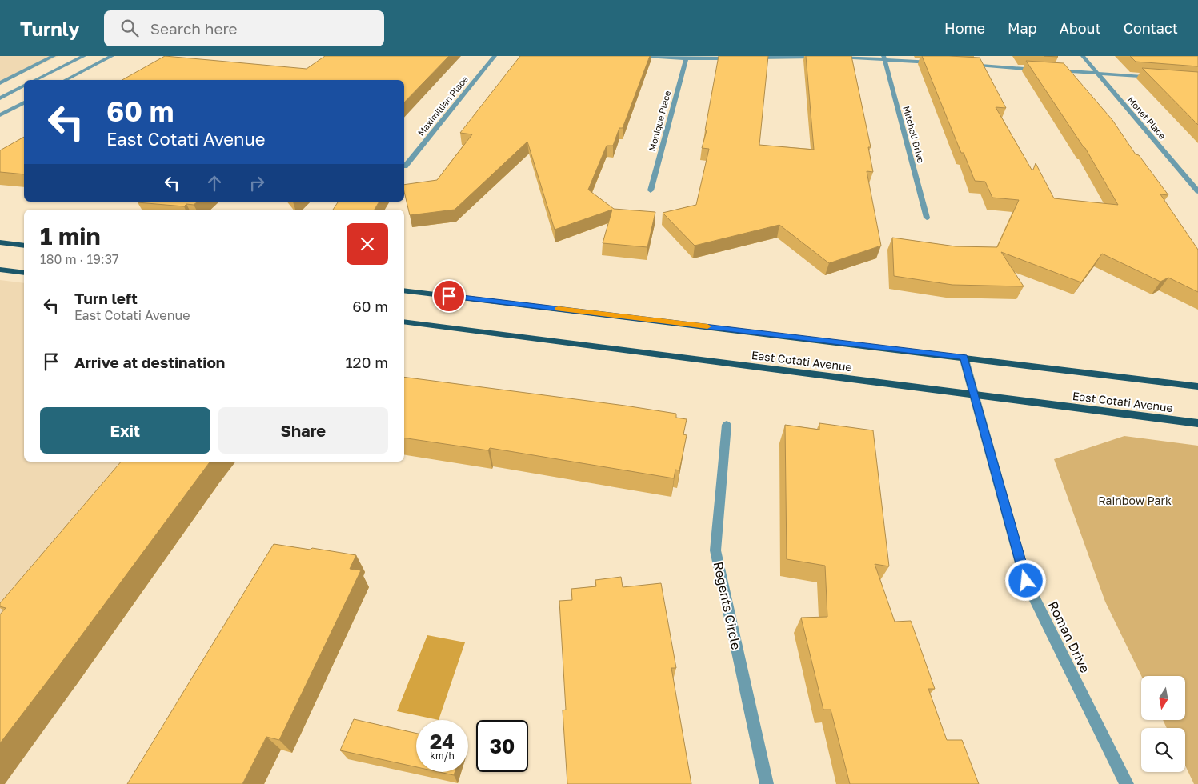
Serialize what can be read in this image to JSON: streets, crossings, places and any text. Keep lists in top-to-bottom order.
{
  "streets": {
    "main road": ["East Cotati Avenue"],
    "street": [
      "Maximillian Place",
      "Monet Place",
      "Monique Place",
      "Mitchell Drive",
      "Regents Circle",
      "Roman Drive"
    ]
  },
  "crossings": [
    ["East Cotati Avenue", "Roman Drive"]
  ],
  "parks": ["Rainbow Park"],
  "north": "bottom",
  "page": {
    "header": "Turnly",
    "search": "Search here",
    "nav": [
      "Home",
      "Map",
      "About",
      "Contact"
    ],
    "turn": ["60 m", "East Cotati Avenue"],
    "heading": ["1 min", "180 m · 19:37"],
    "list": [
      {
        "name": "Turn left",
        "note": "East Cotati Avenue",
        "value": "60 m"
      },
      {
        "name": "Arrive at destination",
        "value": "120 m"
      }
    ],
    "buttons": ["Exit", "Share"],
    "speed": "24 km/h",
    "limit": "30"
  }
}
